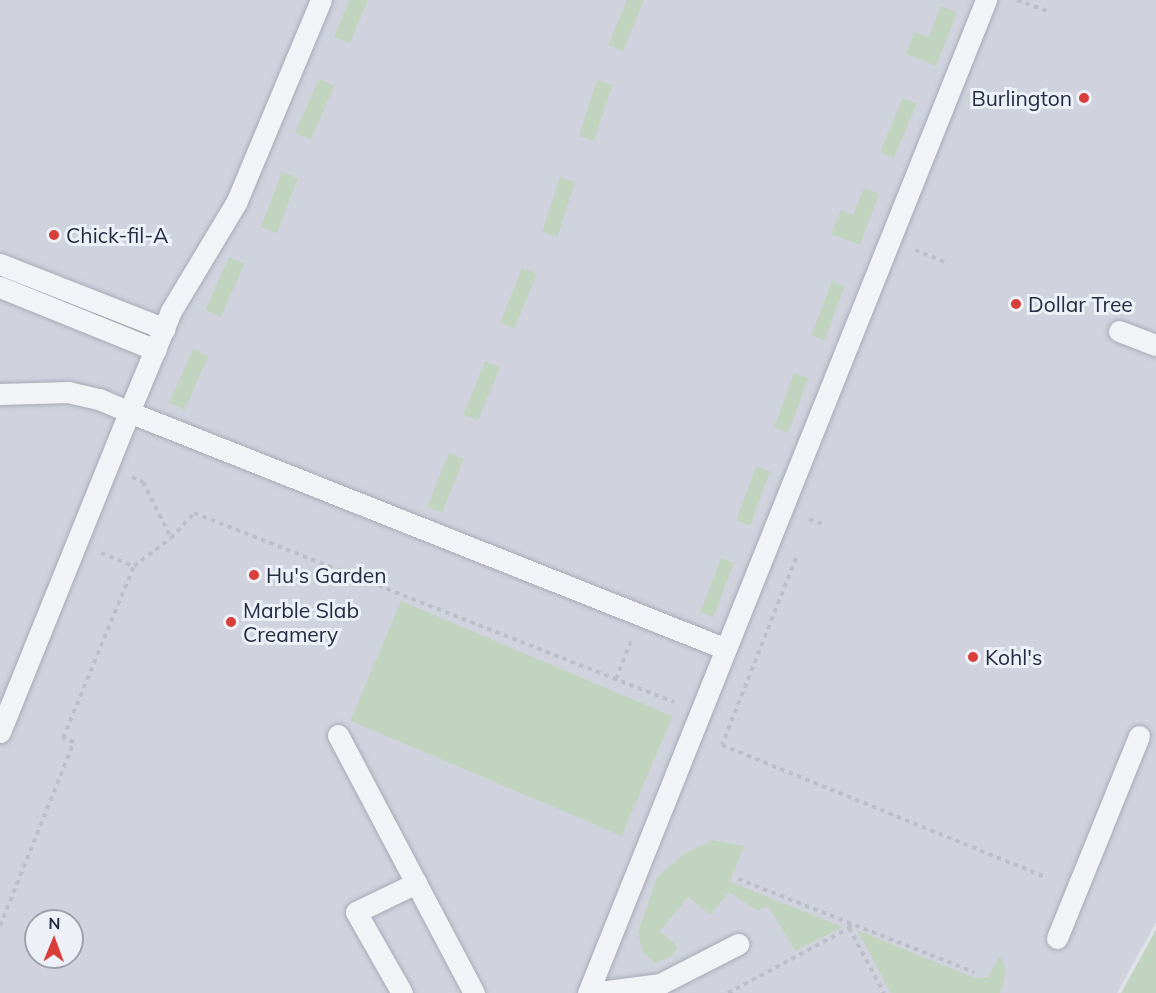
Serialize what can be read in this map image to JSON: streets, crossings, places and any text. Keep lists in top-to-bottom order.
{
  "places": [
    "Burlington",
    "Chick-fil-A",
    "Dollar Tree",
    "Hu's Garden",
    "Marble Slab Creamery",
    "Kohl's"
  ],
  "north": "top"
}
